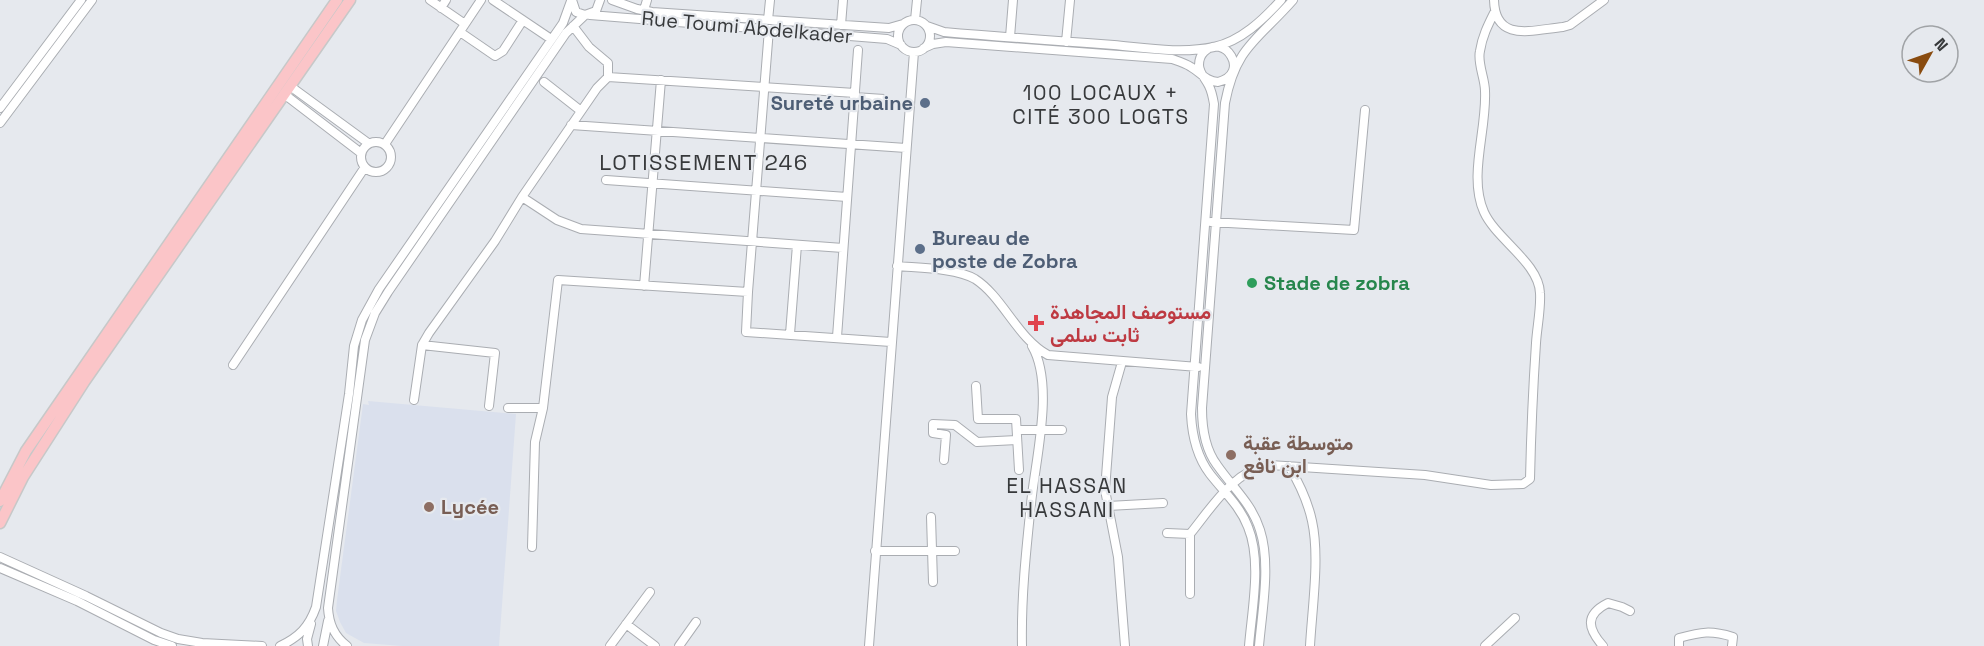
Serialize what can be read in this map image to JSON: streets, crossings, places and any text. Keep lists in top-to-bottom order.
{
  "streets": {
    "street": ["Rue Toumi Abdelkader"]
  },
  "districts": ["100 LOCAUX + CITÉ 300 LOGTS", "LOTISSEMENT 246", "EL HASSAN HASSANI"],
  "places": {
    "other": [
      "Sureté urbaine",
      "Bureau de poste de Zobra",
      "Stade de zobra",
      "متوسطة عقبة ابن نافع",
      "Lycée"
    ],
    "health": ["مستوصف المجاهدة ثابت سلمى"]
  },
  "north": "top right"
}
